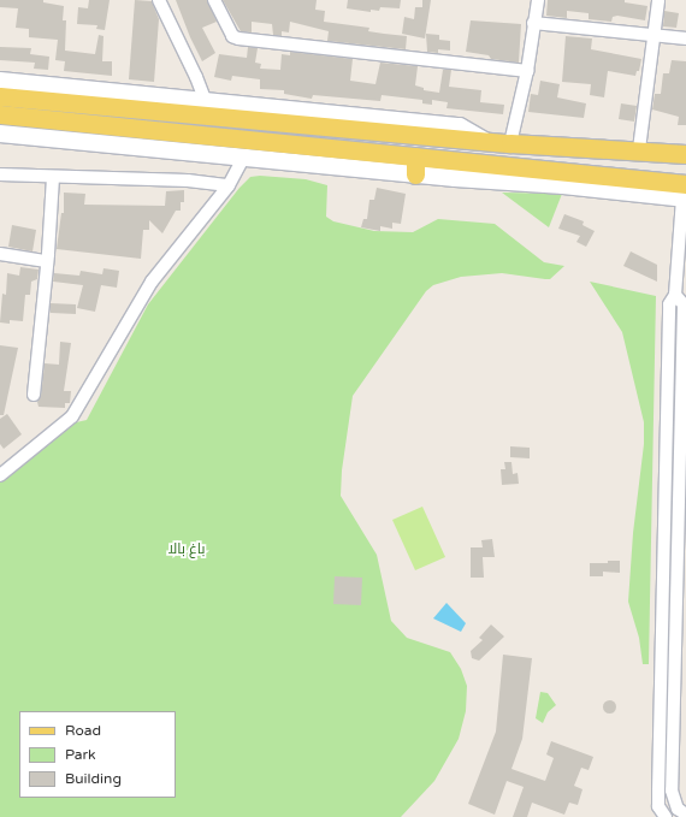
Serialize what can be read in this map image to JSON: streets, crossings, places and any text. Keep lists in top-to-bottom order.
{
  "parks": ["باغ بالا"],
  "legend": ["Road", "Park", "Building"]
}
